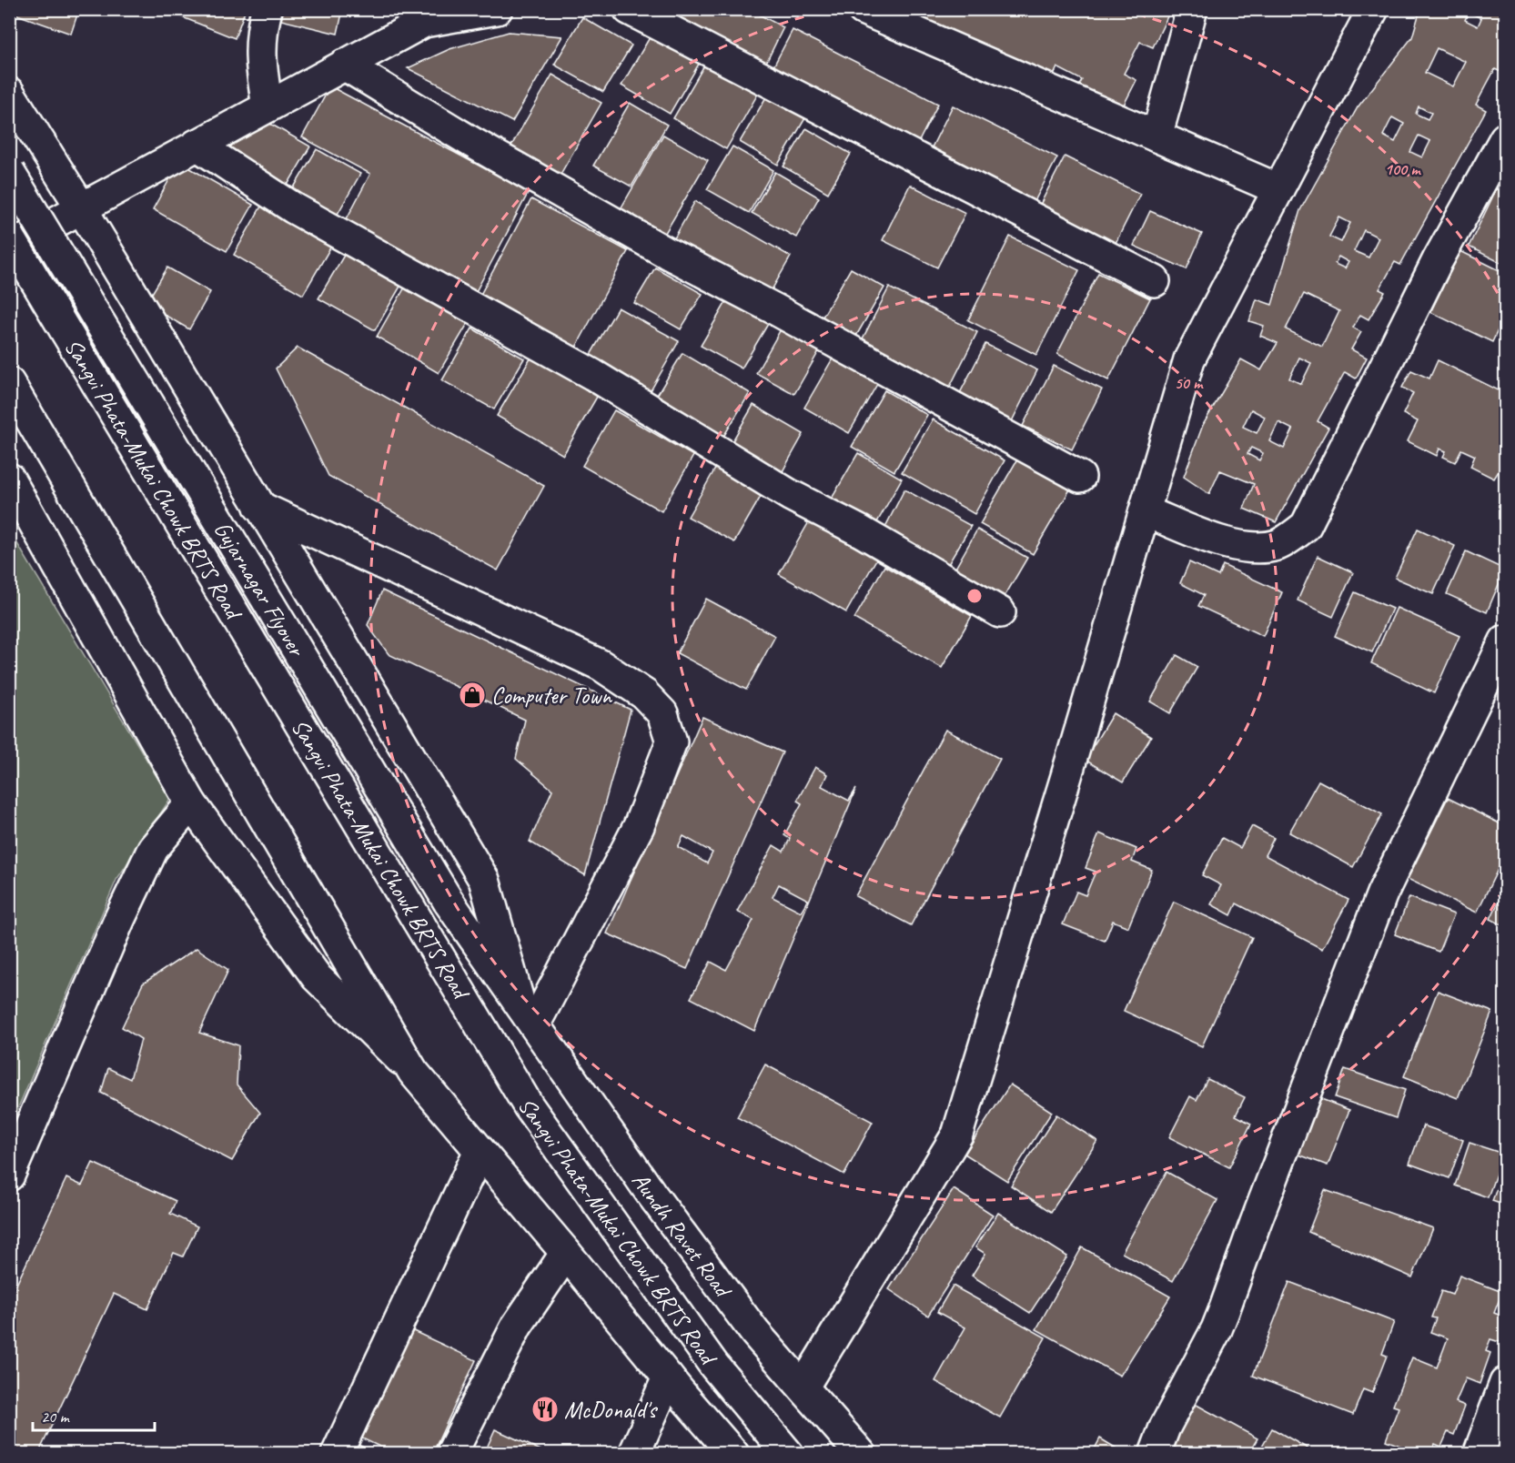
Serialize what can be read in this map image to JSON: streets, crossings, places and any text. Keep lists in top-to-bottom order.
{
  "streets": {
    "street": ["Sangvi Phata-Mukai Chowk BRTS Road", "Gujarnagar Flyover", "Aundh Ravet Road"]
  },
  "crossings": [
    ["Gujarnagar Flyover", "Aundh Ravet Road"]
  ],
  "places": {
    "shop": ["Computer Town"],
    "restaurant": ["McDonald's"]
  },
  "scale_bar": "20 m",
  "rings": ["100 m", "50 m"]
}
